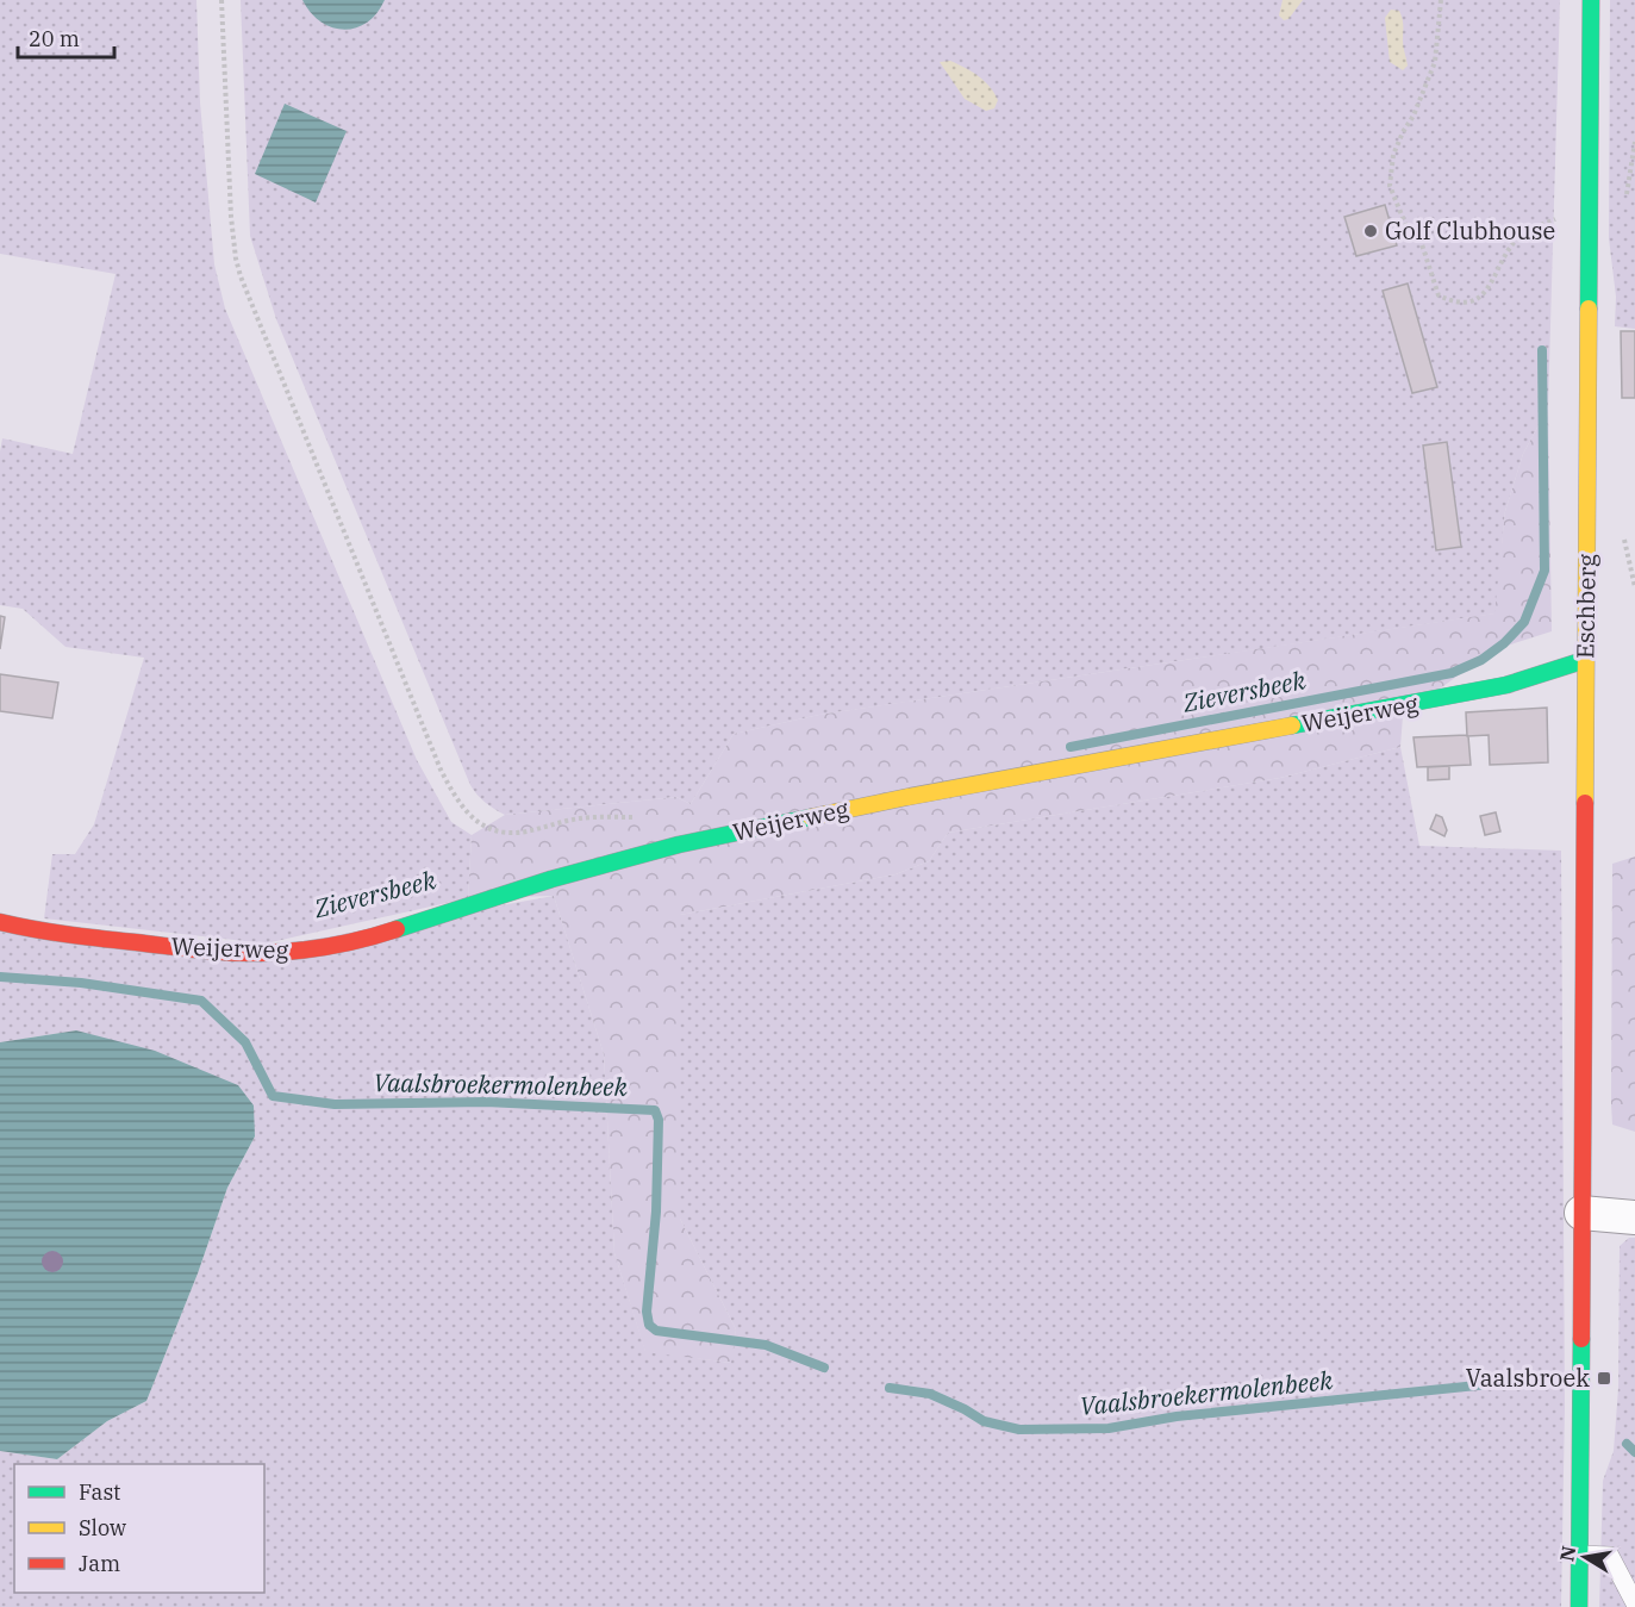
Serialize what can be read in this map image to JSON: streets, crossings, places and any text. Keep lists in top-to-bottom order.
{
  "streets": {
    "street": ["Eschberg", "Weijerweg"]
  },
  "crossings": [
    ["Eschberg", "Weijerweg"]
  ],
  "water": ["Zieversbeek", "Vaalsbroekermolenbeek"],
  "places": {
    "other": ["Golf Clubhouse"],
    "transit": ["Vaalsbroek"]
  },
  "legend": ["Fast", "Slow", "Jam"],
  "scale_bar": "20 m",
  "north": "left"
}
